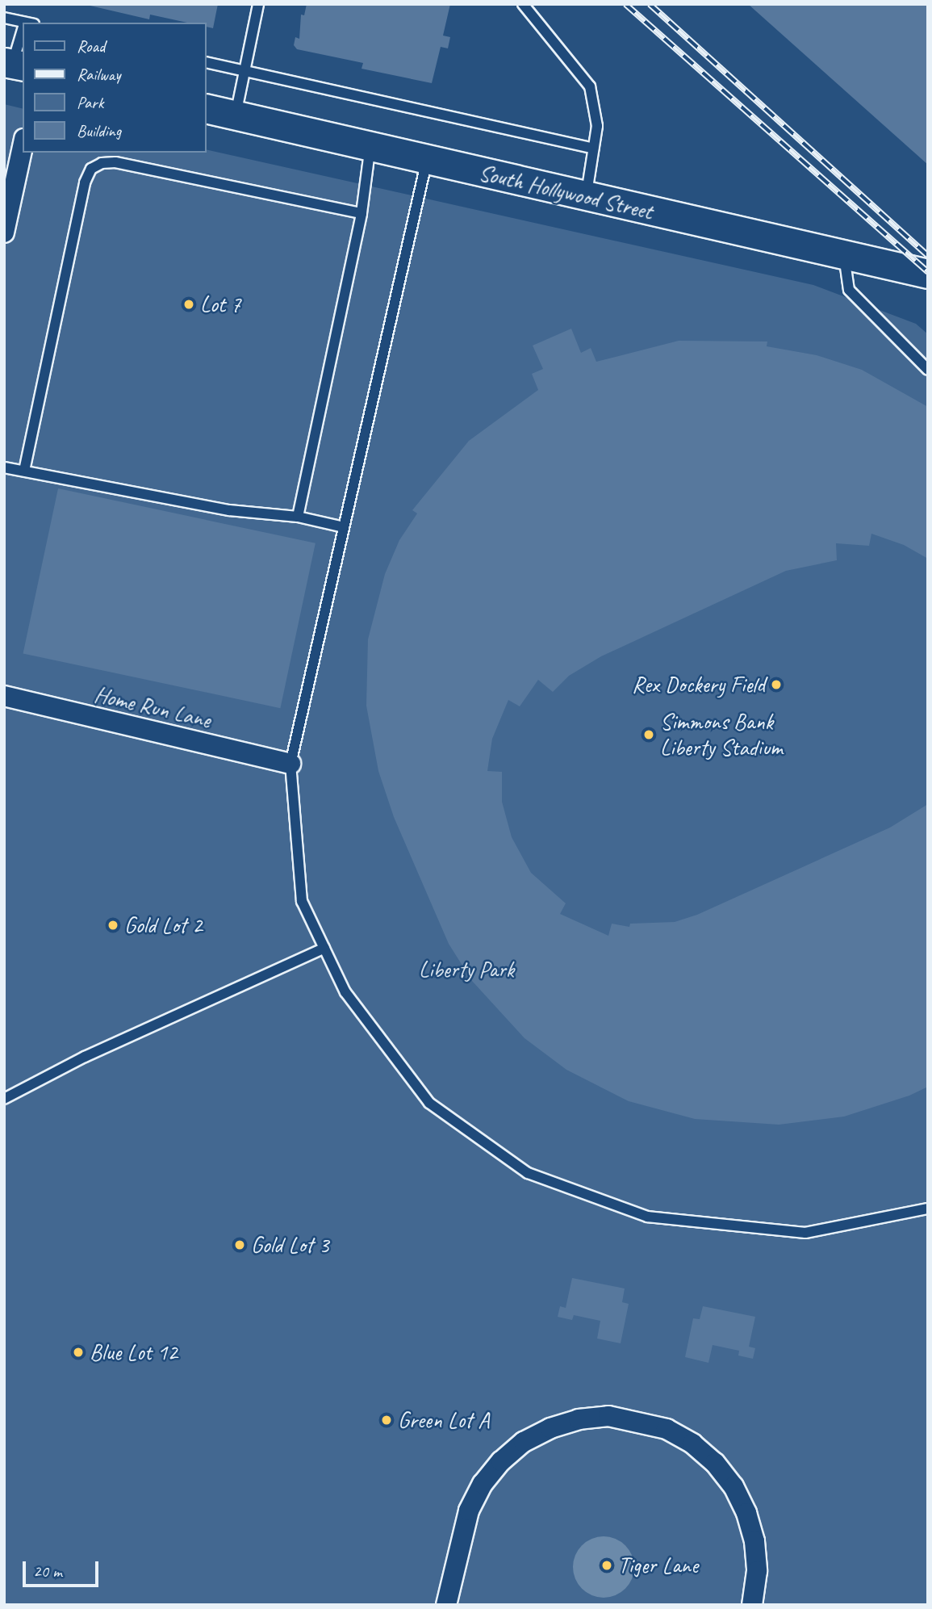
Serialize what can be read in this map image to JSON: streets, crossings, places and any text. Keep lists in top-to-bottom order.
{
  "streets": {
    "main road": ["South Hollywood Street"],
    "street": ["Home Run Lane"]
  },
  "parks": ["Liberty Park"],
  "places": [
    "Lot 7",
    "Rex Dockery Field",
    "Simmons Bank Liberty Stadium",
    "Gold Lot 2",
    "Gold Lot 3",
    "Blue Lot 12",
    "Green Lot A",
    "Tiger Lane"
  ],
  "legend": [
    "Road",
    "Railway",
    "Park",
    "Building"
  ],
  "scale_bar": "20 m"
}
